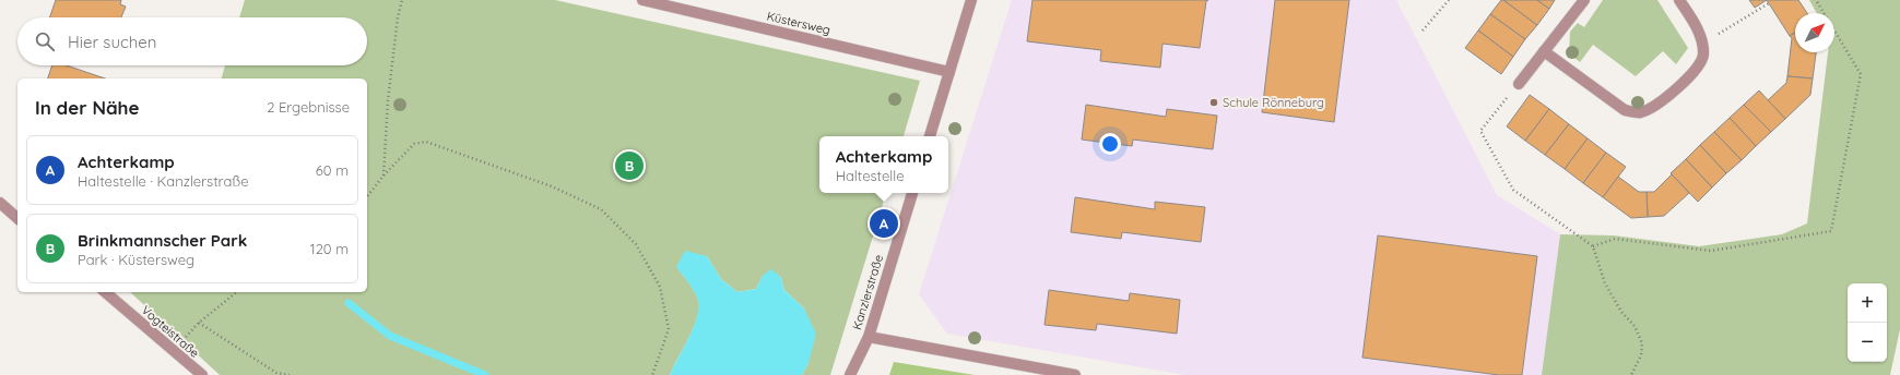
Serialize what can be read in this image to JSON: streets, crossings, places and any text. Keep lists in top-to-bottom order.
{
  "streets": {
    "street": ["Küstersweg", "Kanzlerstraße", "Vogteistraße"]
  },
  "places": ["Schule Rönneburg"],
  "north": "top right",
  "page": {
    "search": "Hier suchen",
    "heading": ["In der Nähe", "2 Ergebnisse"],
    "list": [
      {
        "mark": "A",
        "name": "Achterkamp",
        "note": "Haltestelle · Kanzlerstraße",
        "value": "60 m"
      },
      {
        "mark": "B",
        "name": "Brinkmannscher Park",
        "note": "Park · Küstersweg",
        "value": "120 m"
      }
    ],
    "popup": ["Achterkamp", "Haltestelle"],
    "pins": ["B", "A"],
    "map_buttons": ["+", "−"]
  }
}
